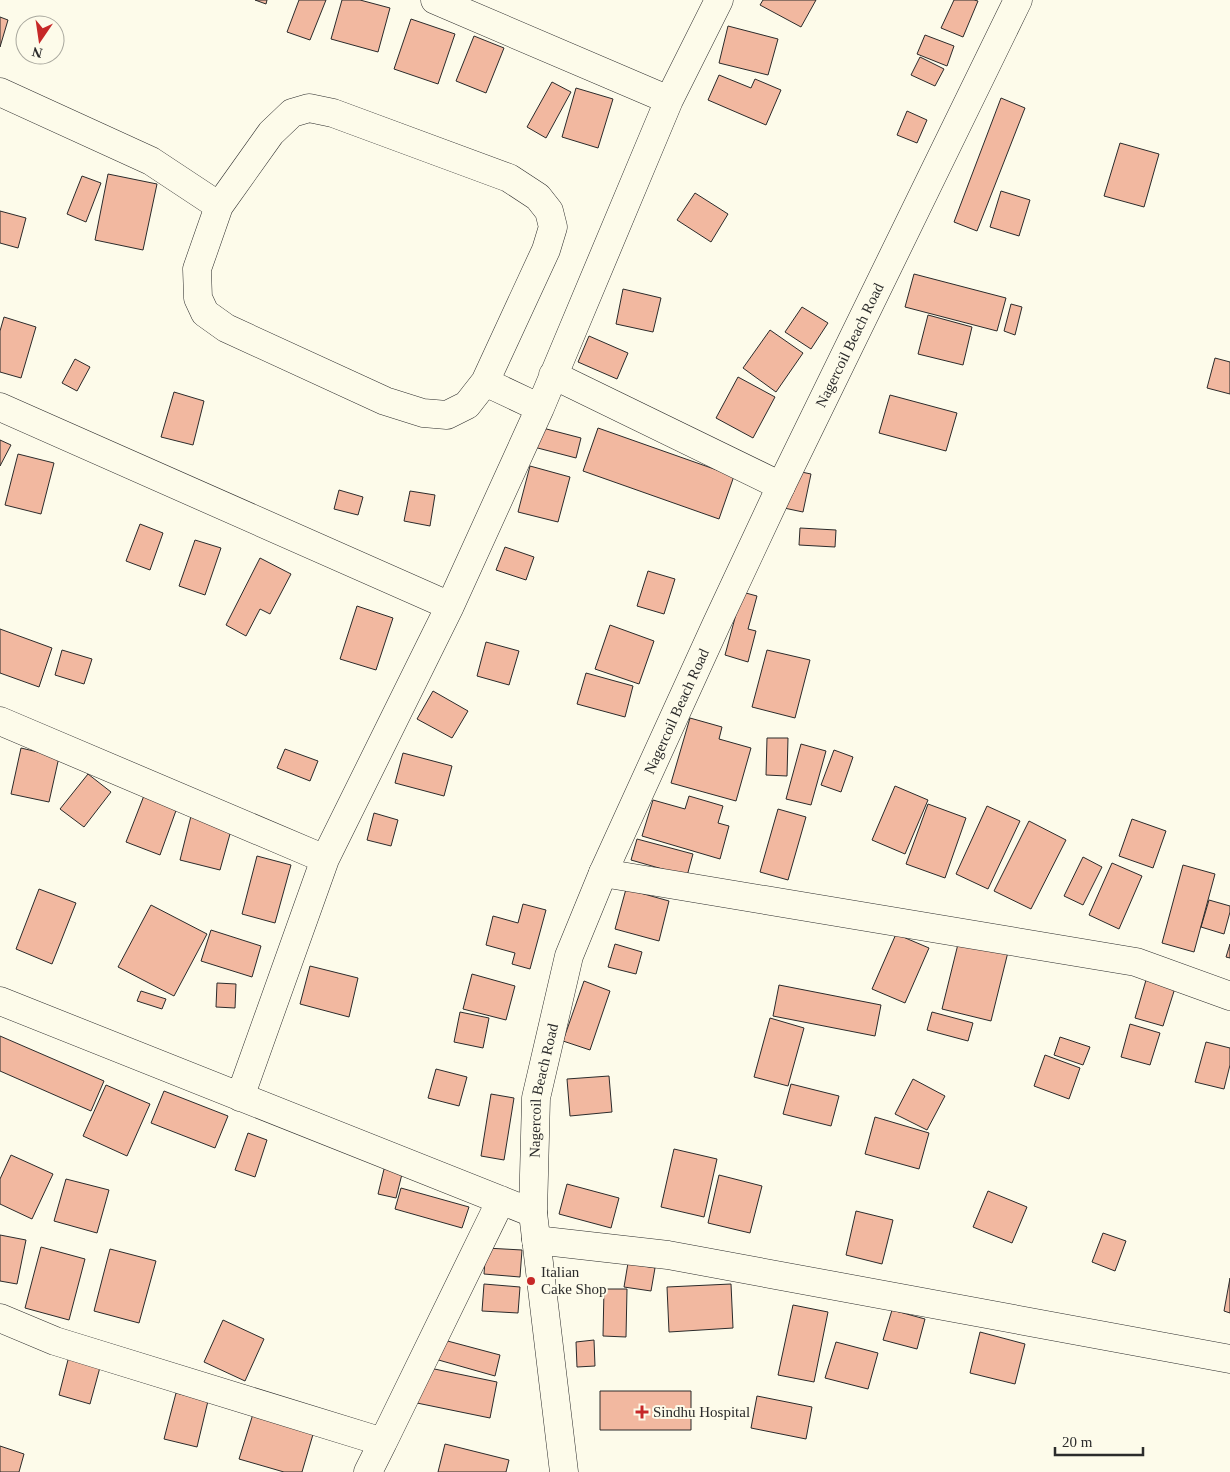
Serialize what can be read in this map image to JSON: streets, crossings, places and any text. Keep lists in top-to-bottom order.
{
  "streets": {
    "street": ["Nagercoil Beach Road"]
  },
  "places": {
    "other": ["Italian Cake Shop"],
    "health": ["Sindhu Hospital"]
  },
  "scale_bar": "20 m",
  "north": "bottom"
}
